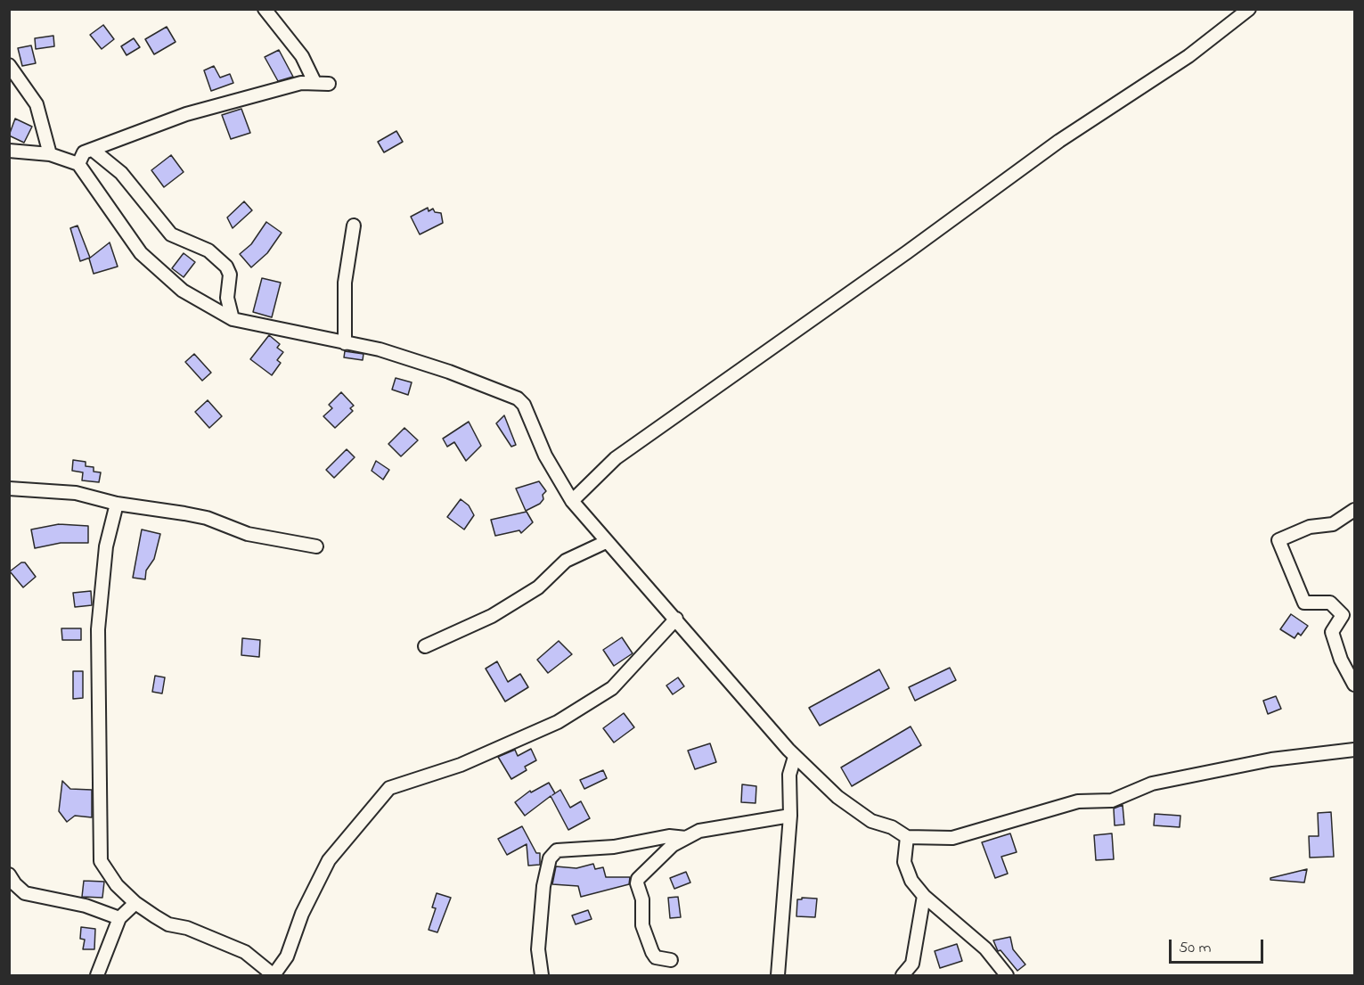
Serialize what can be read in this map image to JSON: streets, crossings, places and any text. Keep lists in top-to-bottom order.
{
  "scale_bar": "50 m"
}
